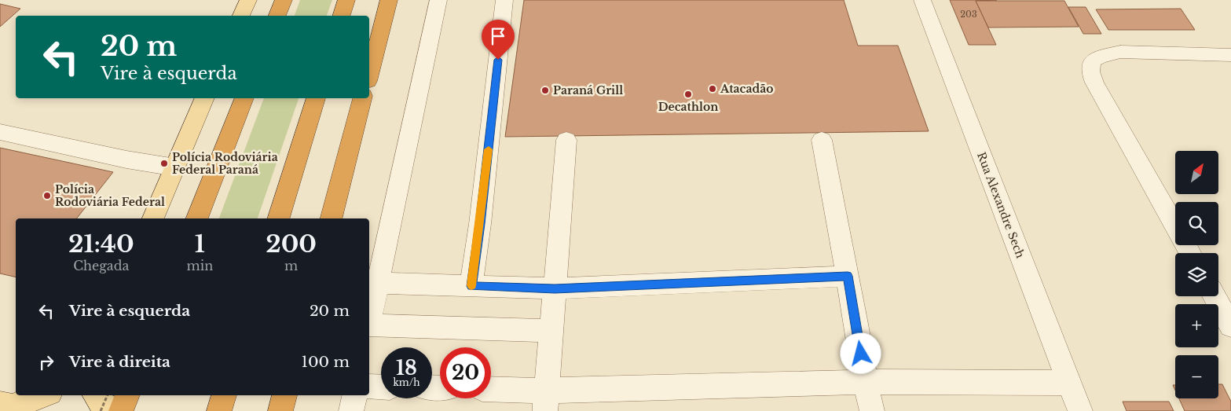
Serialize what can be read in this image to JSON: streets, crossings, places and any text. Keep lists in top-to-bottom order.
{
  "streets": {
    "street": ["Rua Alexandre Sech"]
  },
  "places": [
    "Atacadão",
    "Paraná Grill",
    "Decathlon",
    "Polícia Rodoviária Federal Paraná",
    "Polícia Rodoviária Federal"
  ],
  "house_numbers": ["203"],
  "north": "top right",
  "page": {
    "turn": ["20 m", "Vire à esquerda"],
    "map_buttons": ["+", "−"],
    "eta": [
      "21:40",
      "Chegada",
      "1",
      "min",
      "200",
      "m"
    ],
    "list": [
      {
        "name": "Vire à esquerda",
        "value": "20 m"
      },
      {
        "name": "Vire à direita",
        "value": "100 m"
      }
    ],
    "speed": "18 km/h",
    "limit": "20"
  }
}
